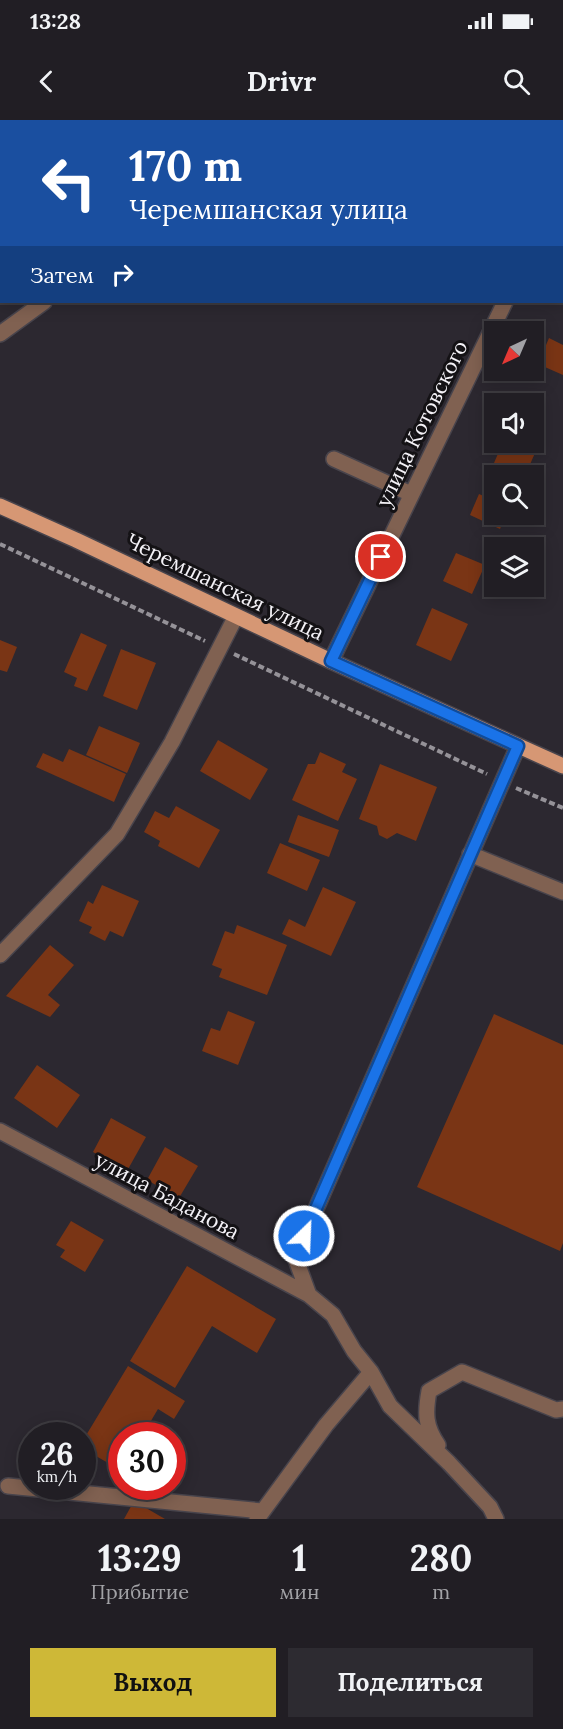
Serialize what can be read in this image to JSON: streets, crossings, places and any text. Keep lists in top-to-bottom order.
{
  "streets": {
    "main road": ["Черемшанская улица"],
    "street": ["улица Котовского", "улица Баданова"]
  },
  "crossings": [
    ["улица Котовского", "Черемшанская улица"]
  ],
  "north": "bottom left",
  "page": {
    "status": "13:28",
    "header": "Drivr",
    "turn": ["170 m", "Черемшанская улица"],
    "then": "Затем",
    "speed": "26 km/h",
    "limit": "30",
    "eta": [
      "13:29",
      "Прибытие",
      "1",
      "мин",
      "280",
      "m"
    ],
    "buttons": ["Выход", "Поделиться"]
  }
}
